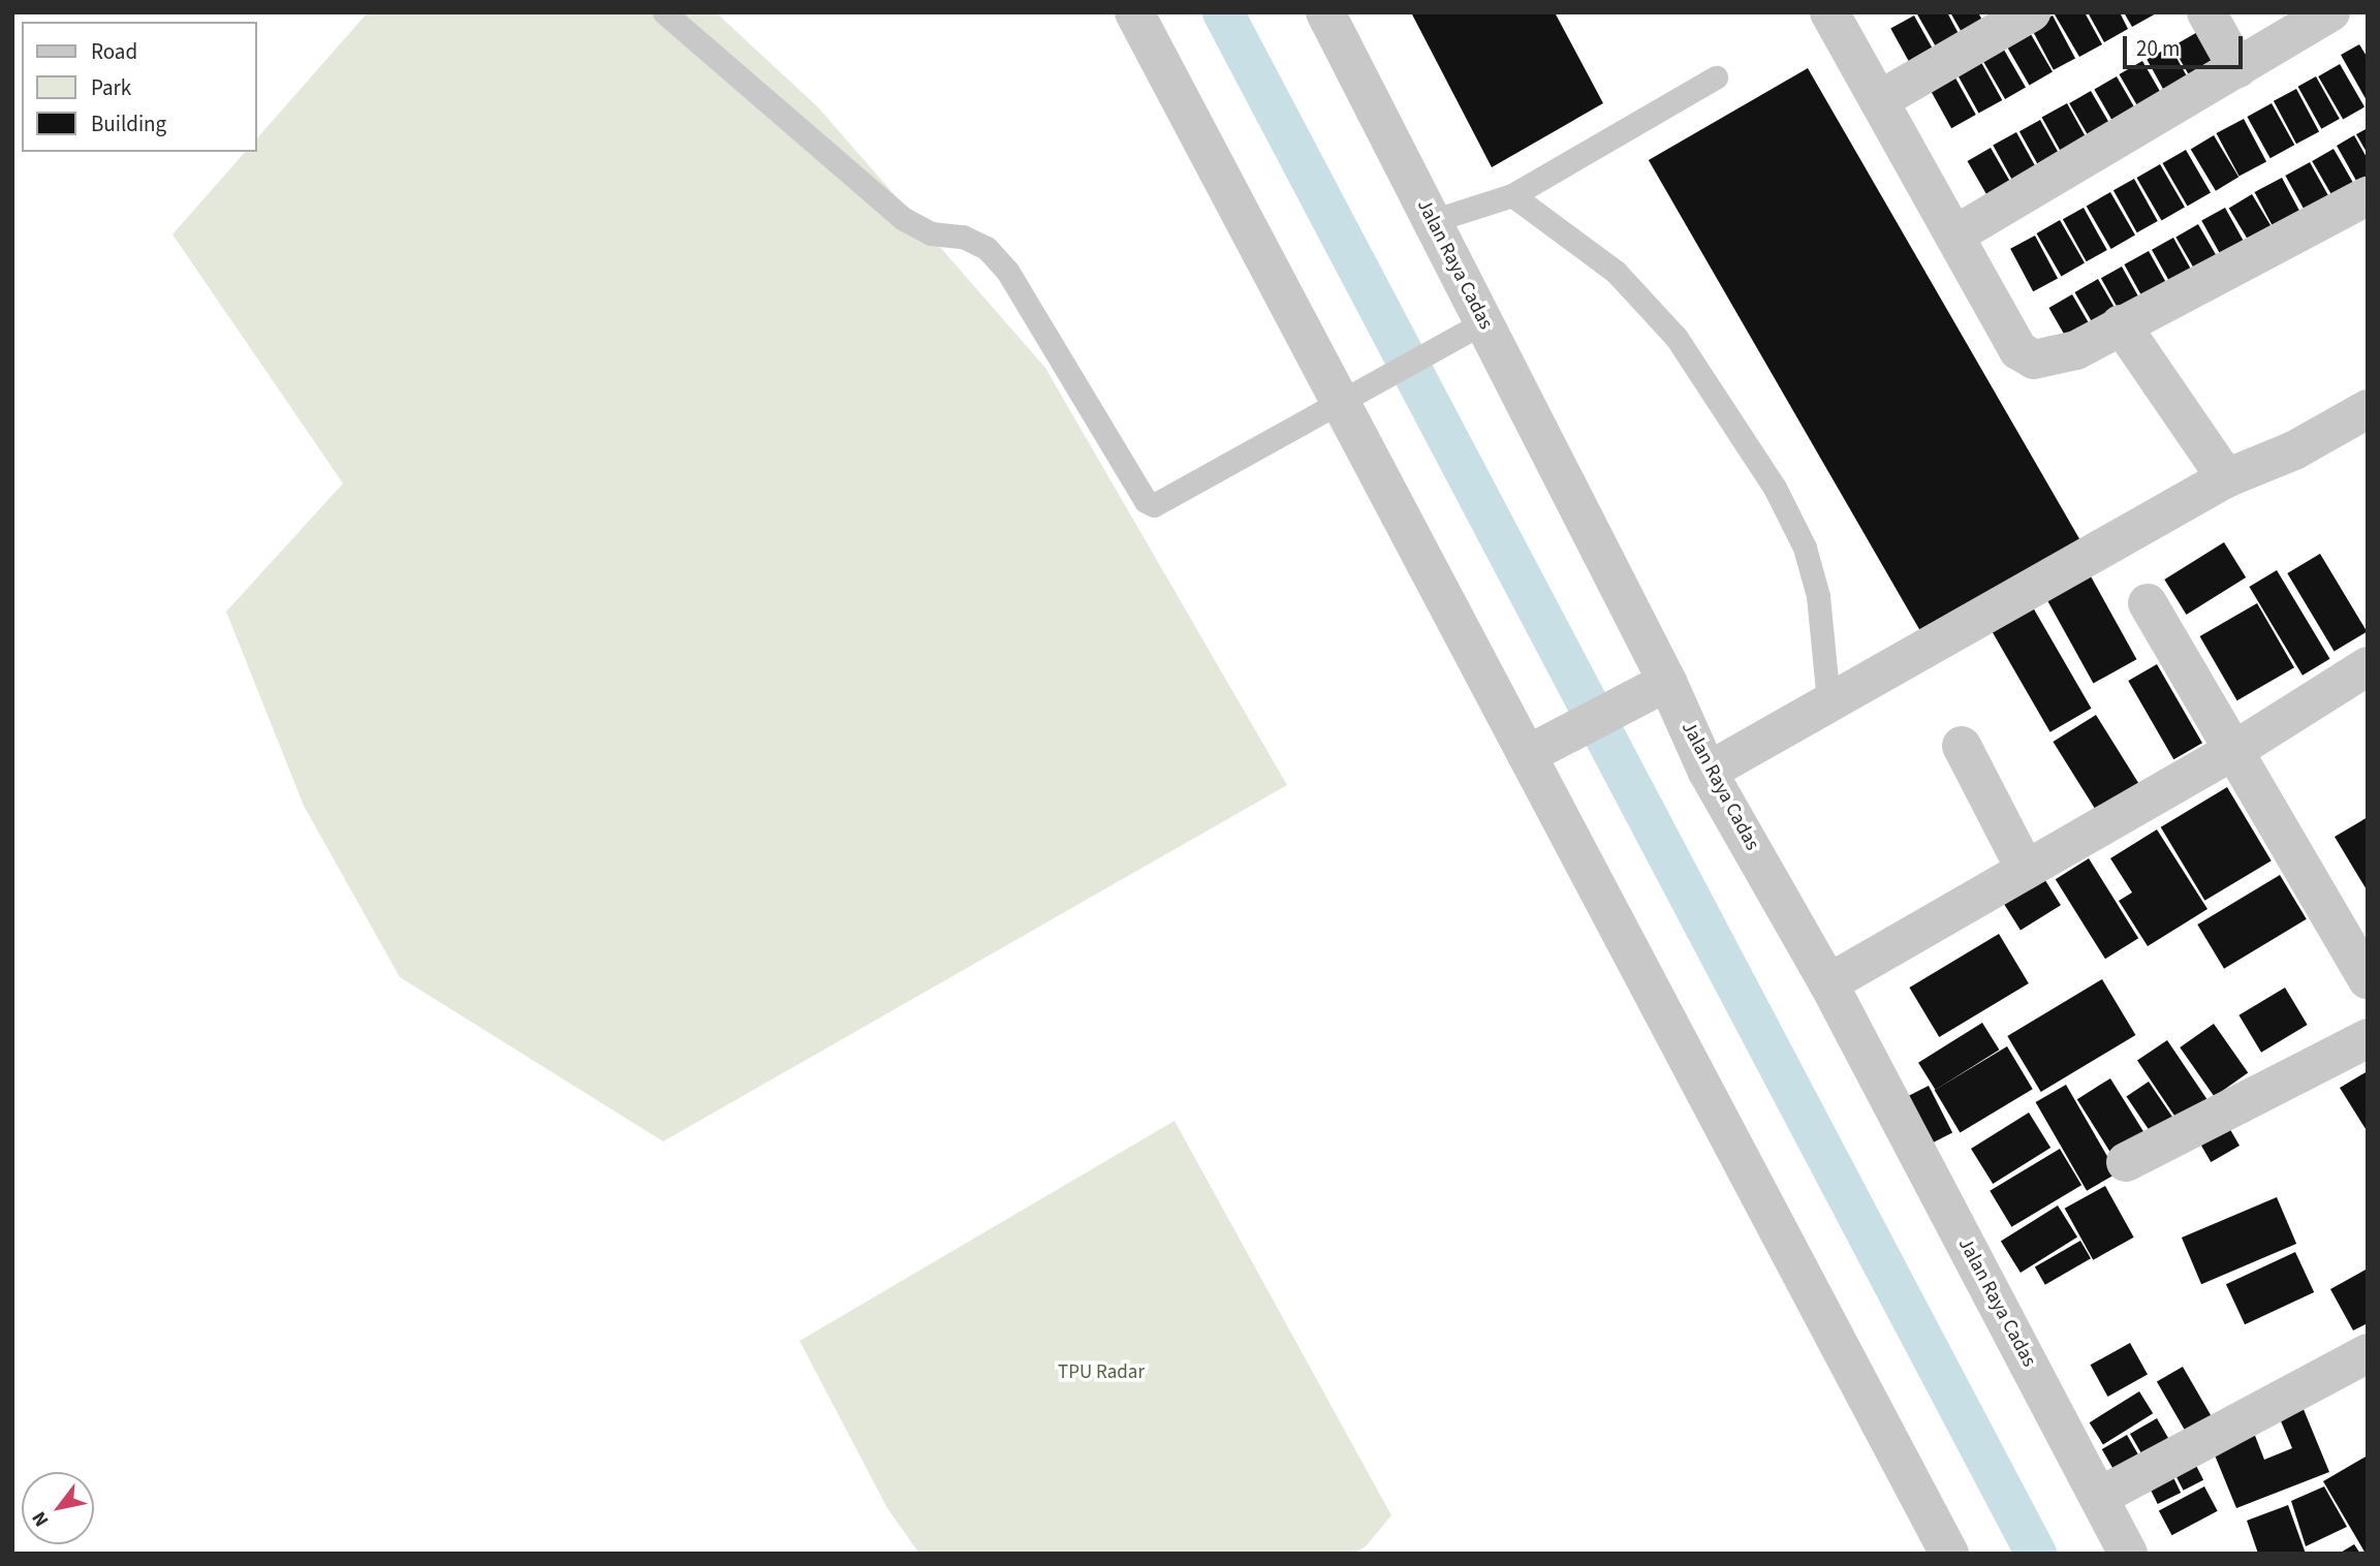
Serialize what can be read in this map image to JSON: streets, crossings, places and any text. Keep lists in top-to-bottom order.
{
  "streets": {
    "street": ["Jalan Raya Cadas"]
  },
  "parks": ["TPU Radar"],
  "legend": ["Road", "Park", "Building"],
  "scale_bar": "20 m",
  "north": "bottom left"
}
